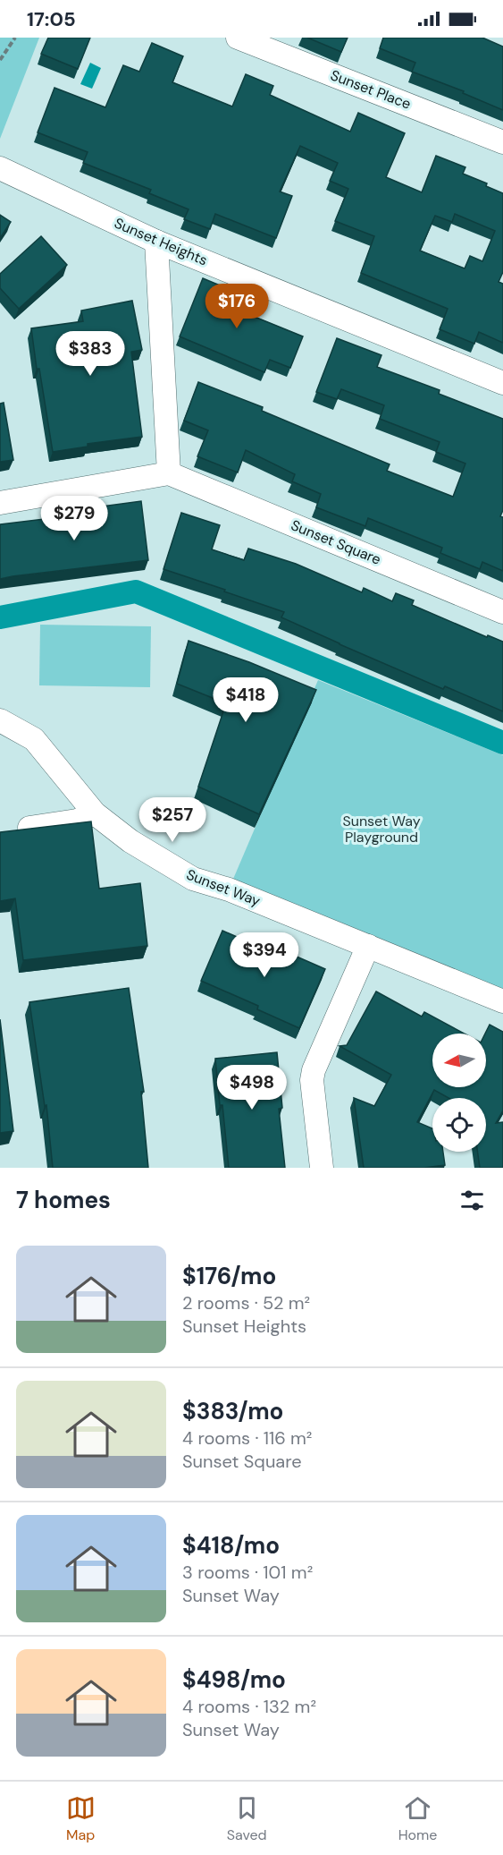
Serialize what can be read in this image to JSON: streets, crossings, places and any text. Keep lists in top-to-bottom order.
{
  "streets": {
    "street": [
      "Sunset Place",
      "Sunset Heights",
      "Sunset Square",
      "Sunset Way"
    ]
  },
  "parks": ["Sunset Way Playground"],
  "north": "left",
  "page": {
    "status": "17:05",
    "price": [
      "$176",
      "$383",
      "$279",
      "$418",
      "$257",
      "$394",
      "$498"
    ],
    "heading": "7 homes",
    "list": [
      {
        "name": "$176/mo",
        "note": "2 rooms · 52 m² · Sunset Heights"
      },
      {
        "name": "$383/mo",
        "note": "4 rooms · 116 m² · Sunset Square"
      },
      {
        "name": "$418/mo",
        "note": "3 rooms · 101 m² · Sunset Way"
      },
      {
        "name": "$498/mo",
        "note": "4 rooms · 132 m² · Sunset Way"
      }
    ],
    "tabs": ["Map", "Saved", "Home"]
  }
}
